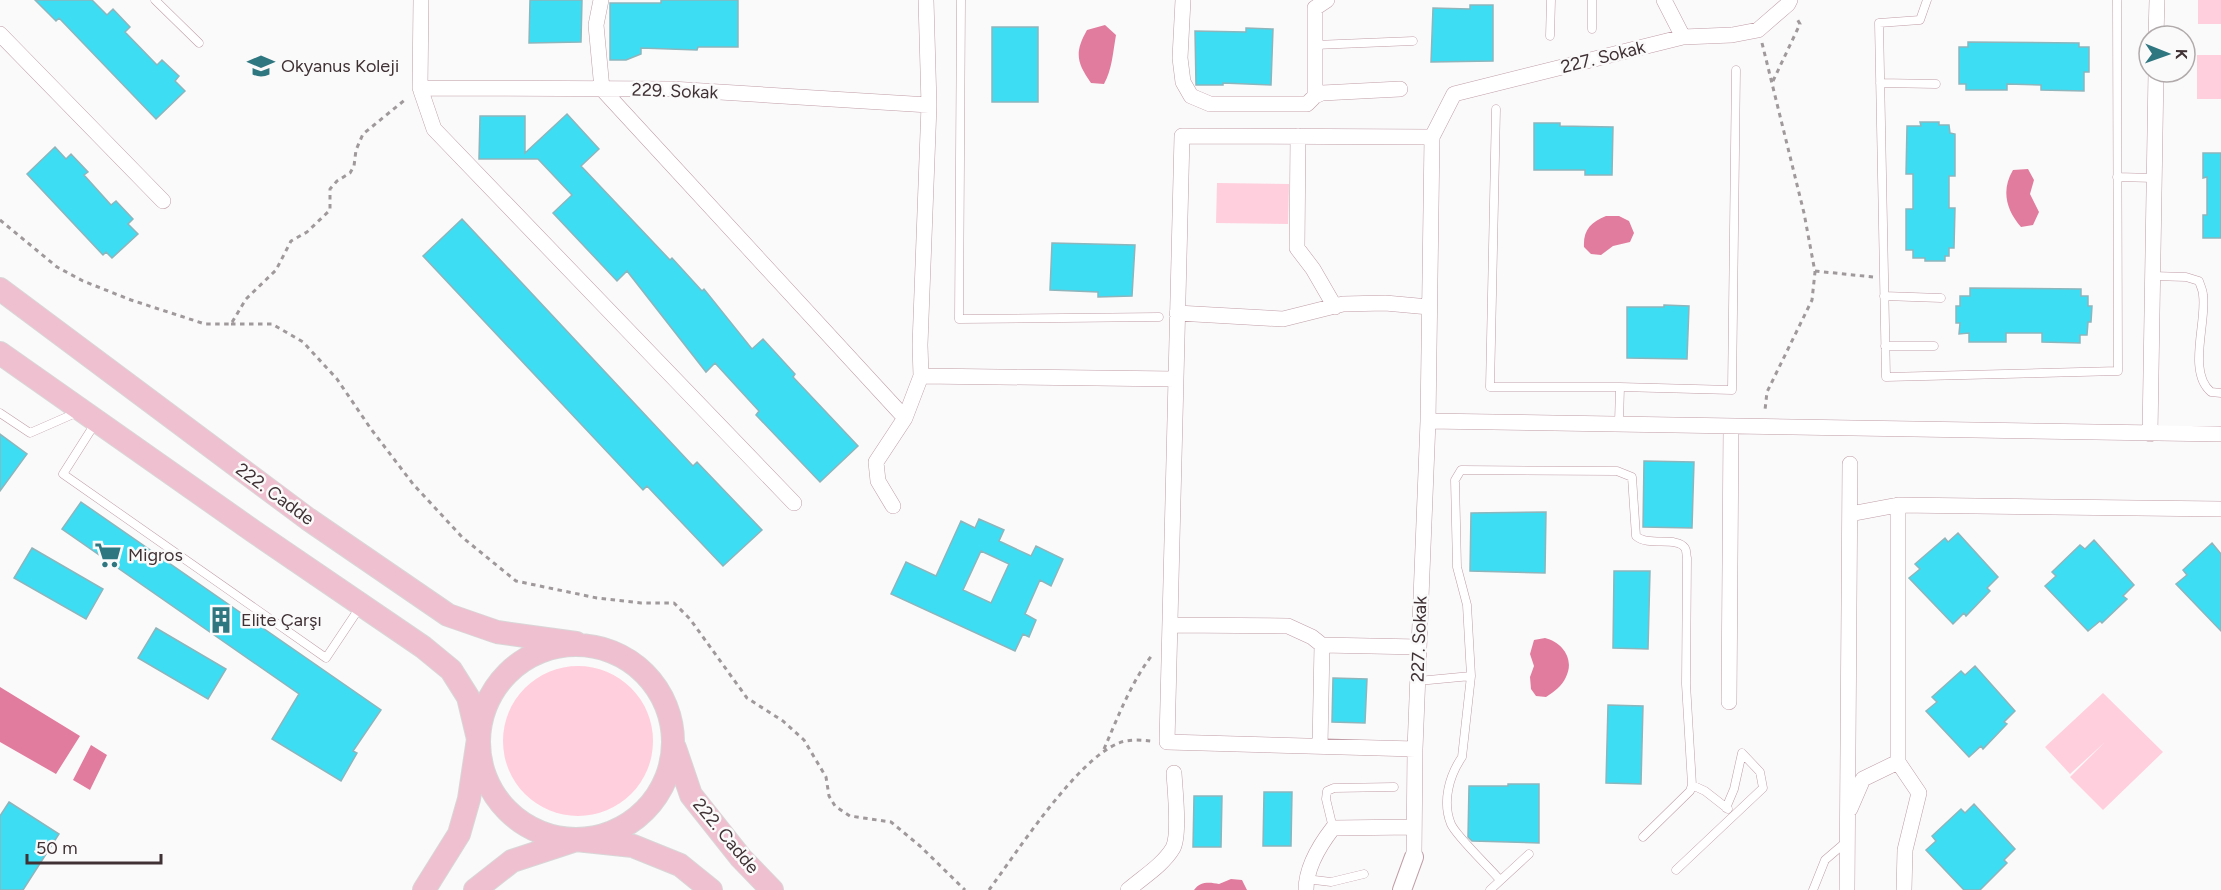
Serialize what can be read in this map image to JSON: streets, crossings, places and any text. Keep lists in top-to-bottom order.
{
  "streets": {
    "main road": ["222. Cadde"],
    "street": ["227. Sokak", "229. Sokak"]
  },
  "places": {
    "school or university": ["Okyanus Koleji"],
    "supermarket": ["Migros"],
    "building": ["Elite Çarşı"]
  },
  "scale_bar": "50 m",
  "north": "right"
}
